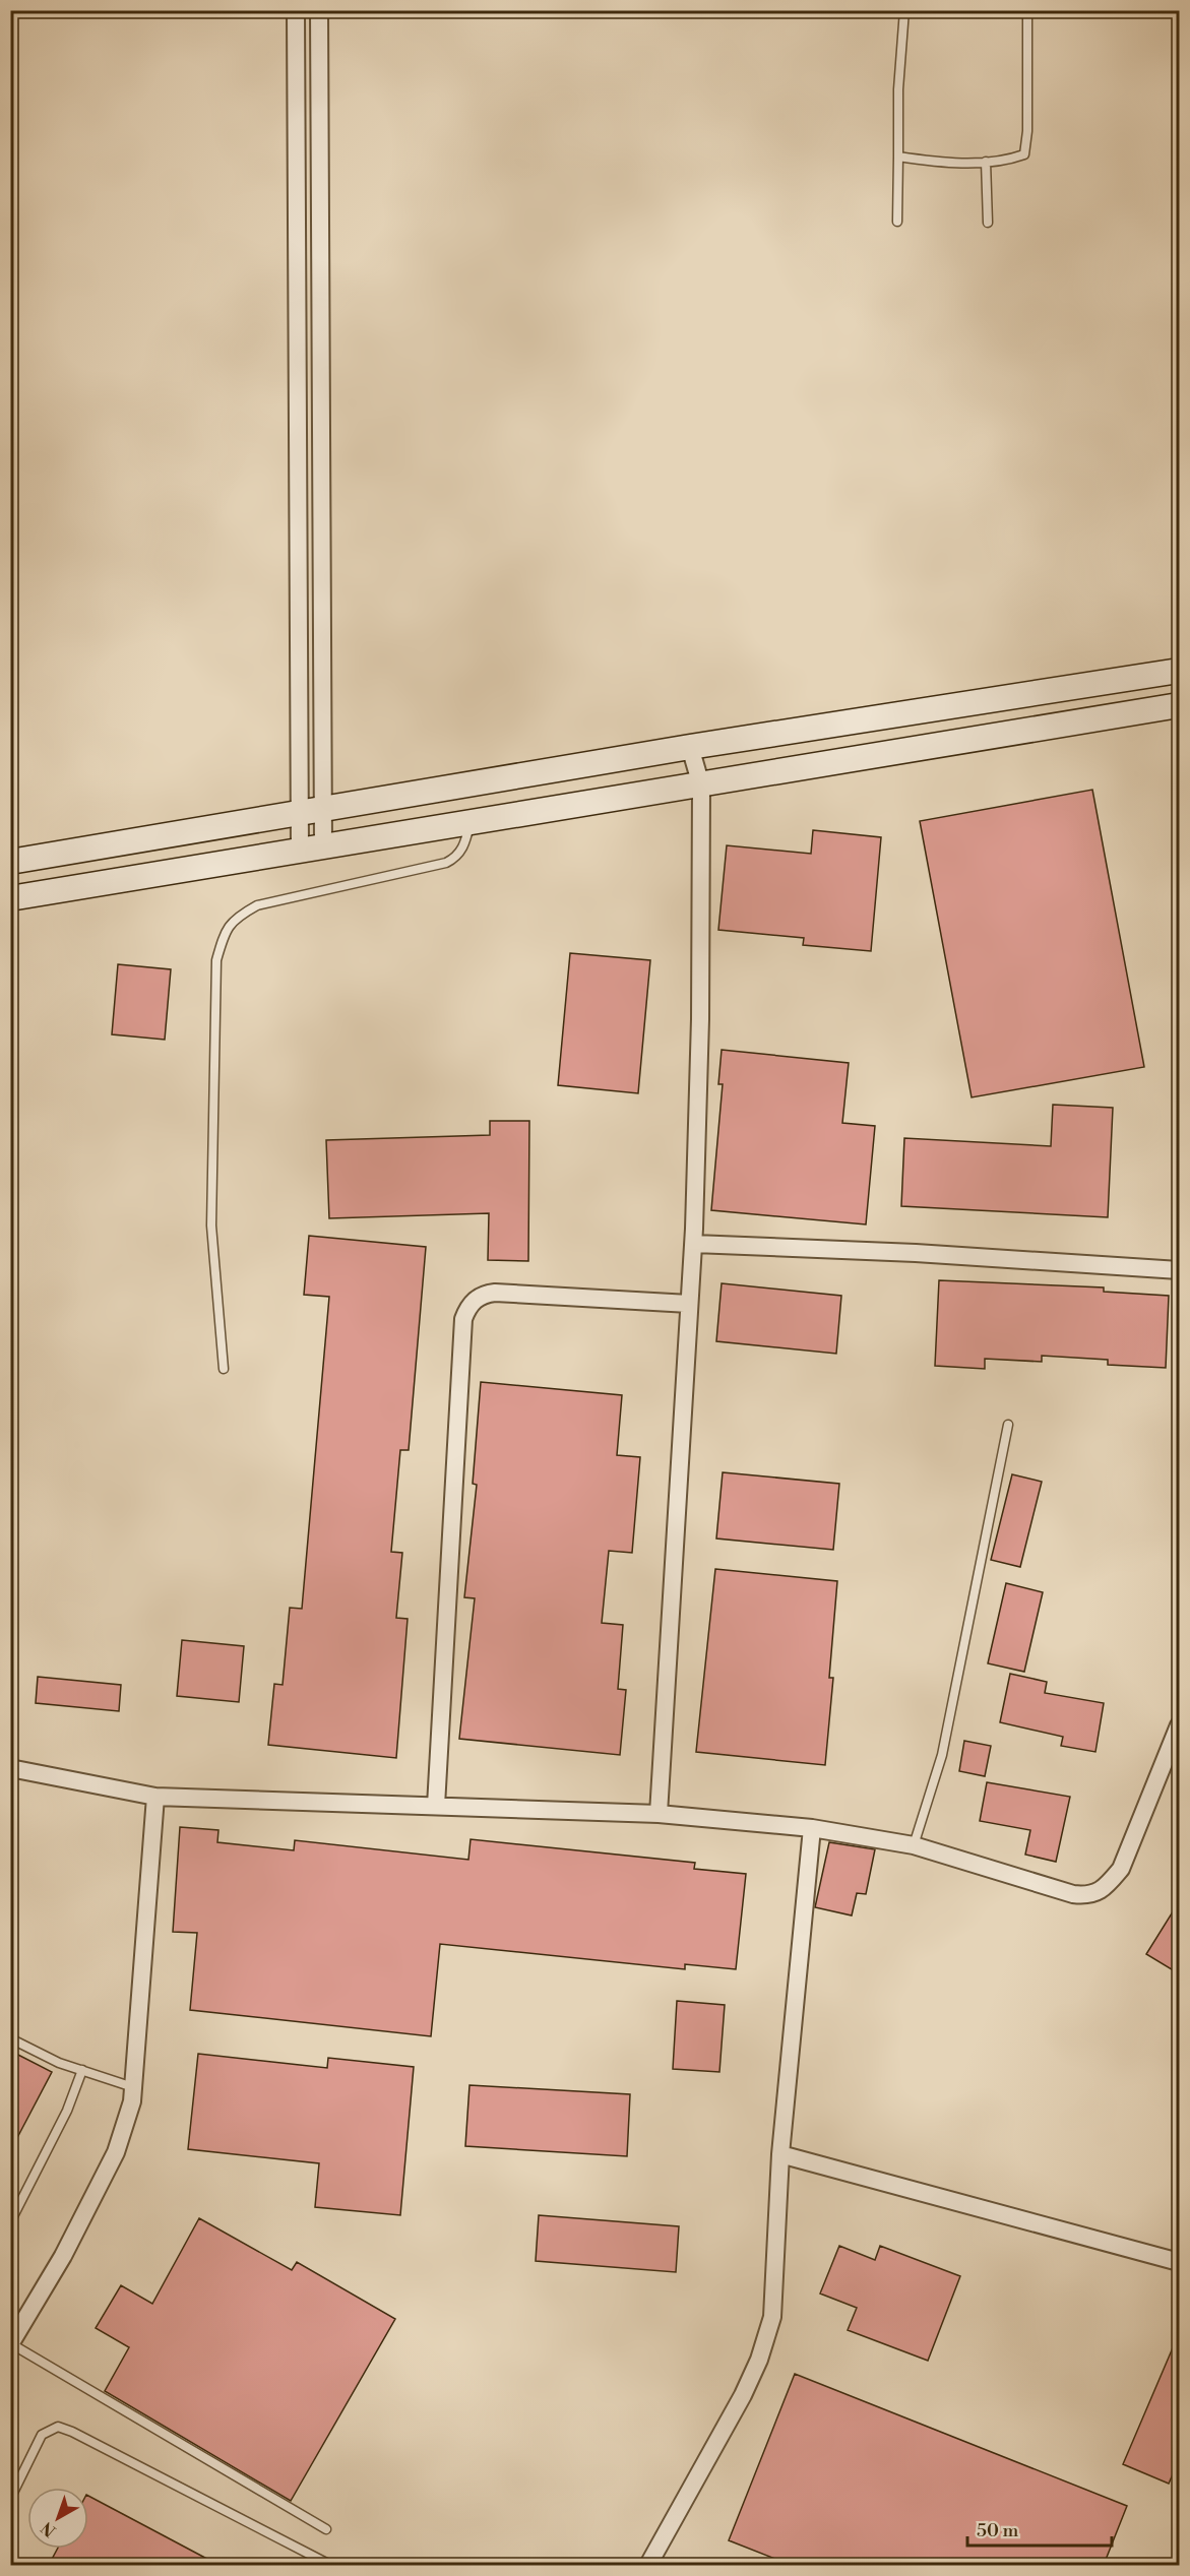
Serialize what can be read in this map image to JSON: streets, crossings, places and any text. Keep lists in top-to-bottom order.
{
  "scale_bar": "50 m",
  "north": "bottom left"
}
